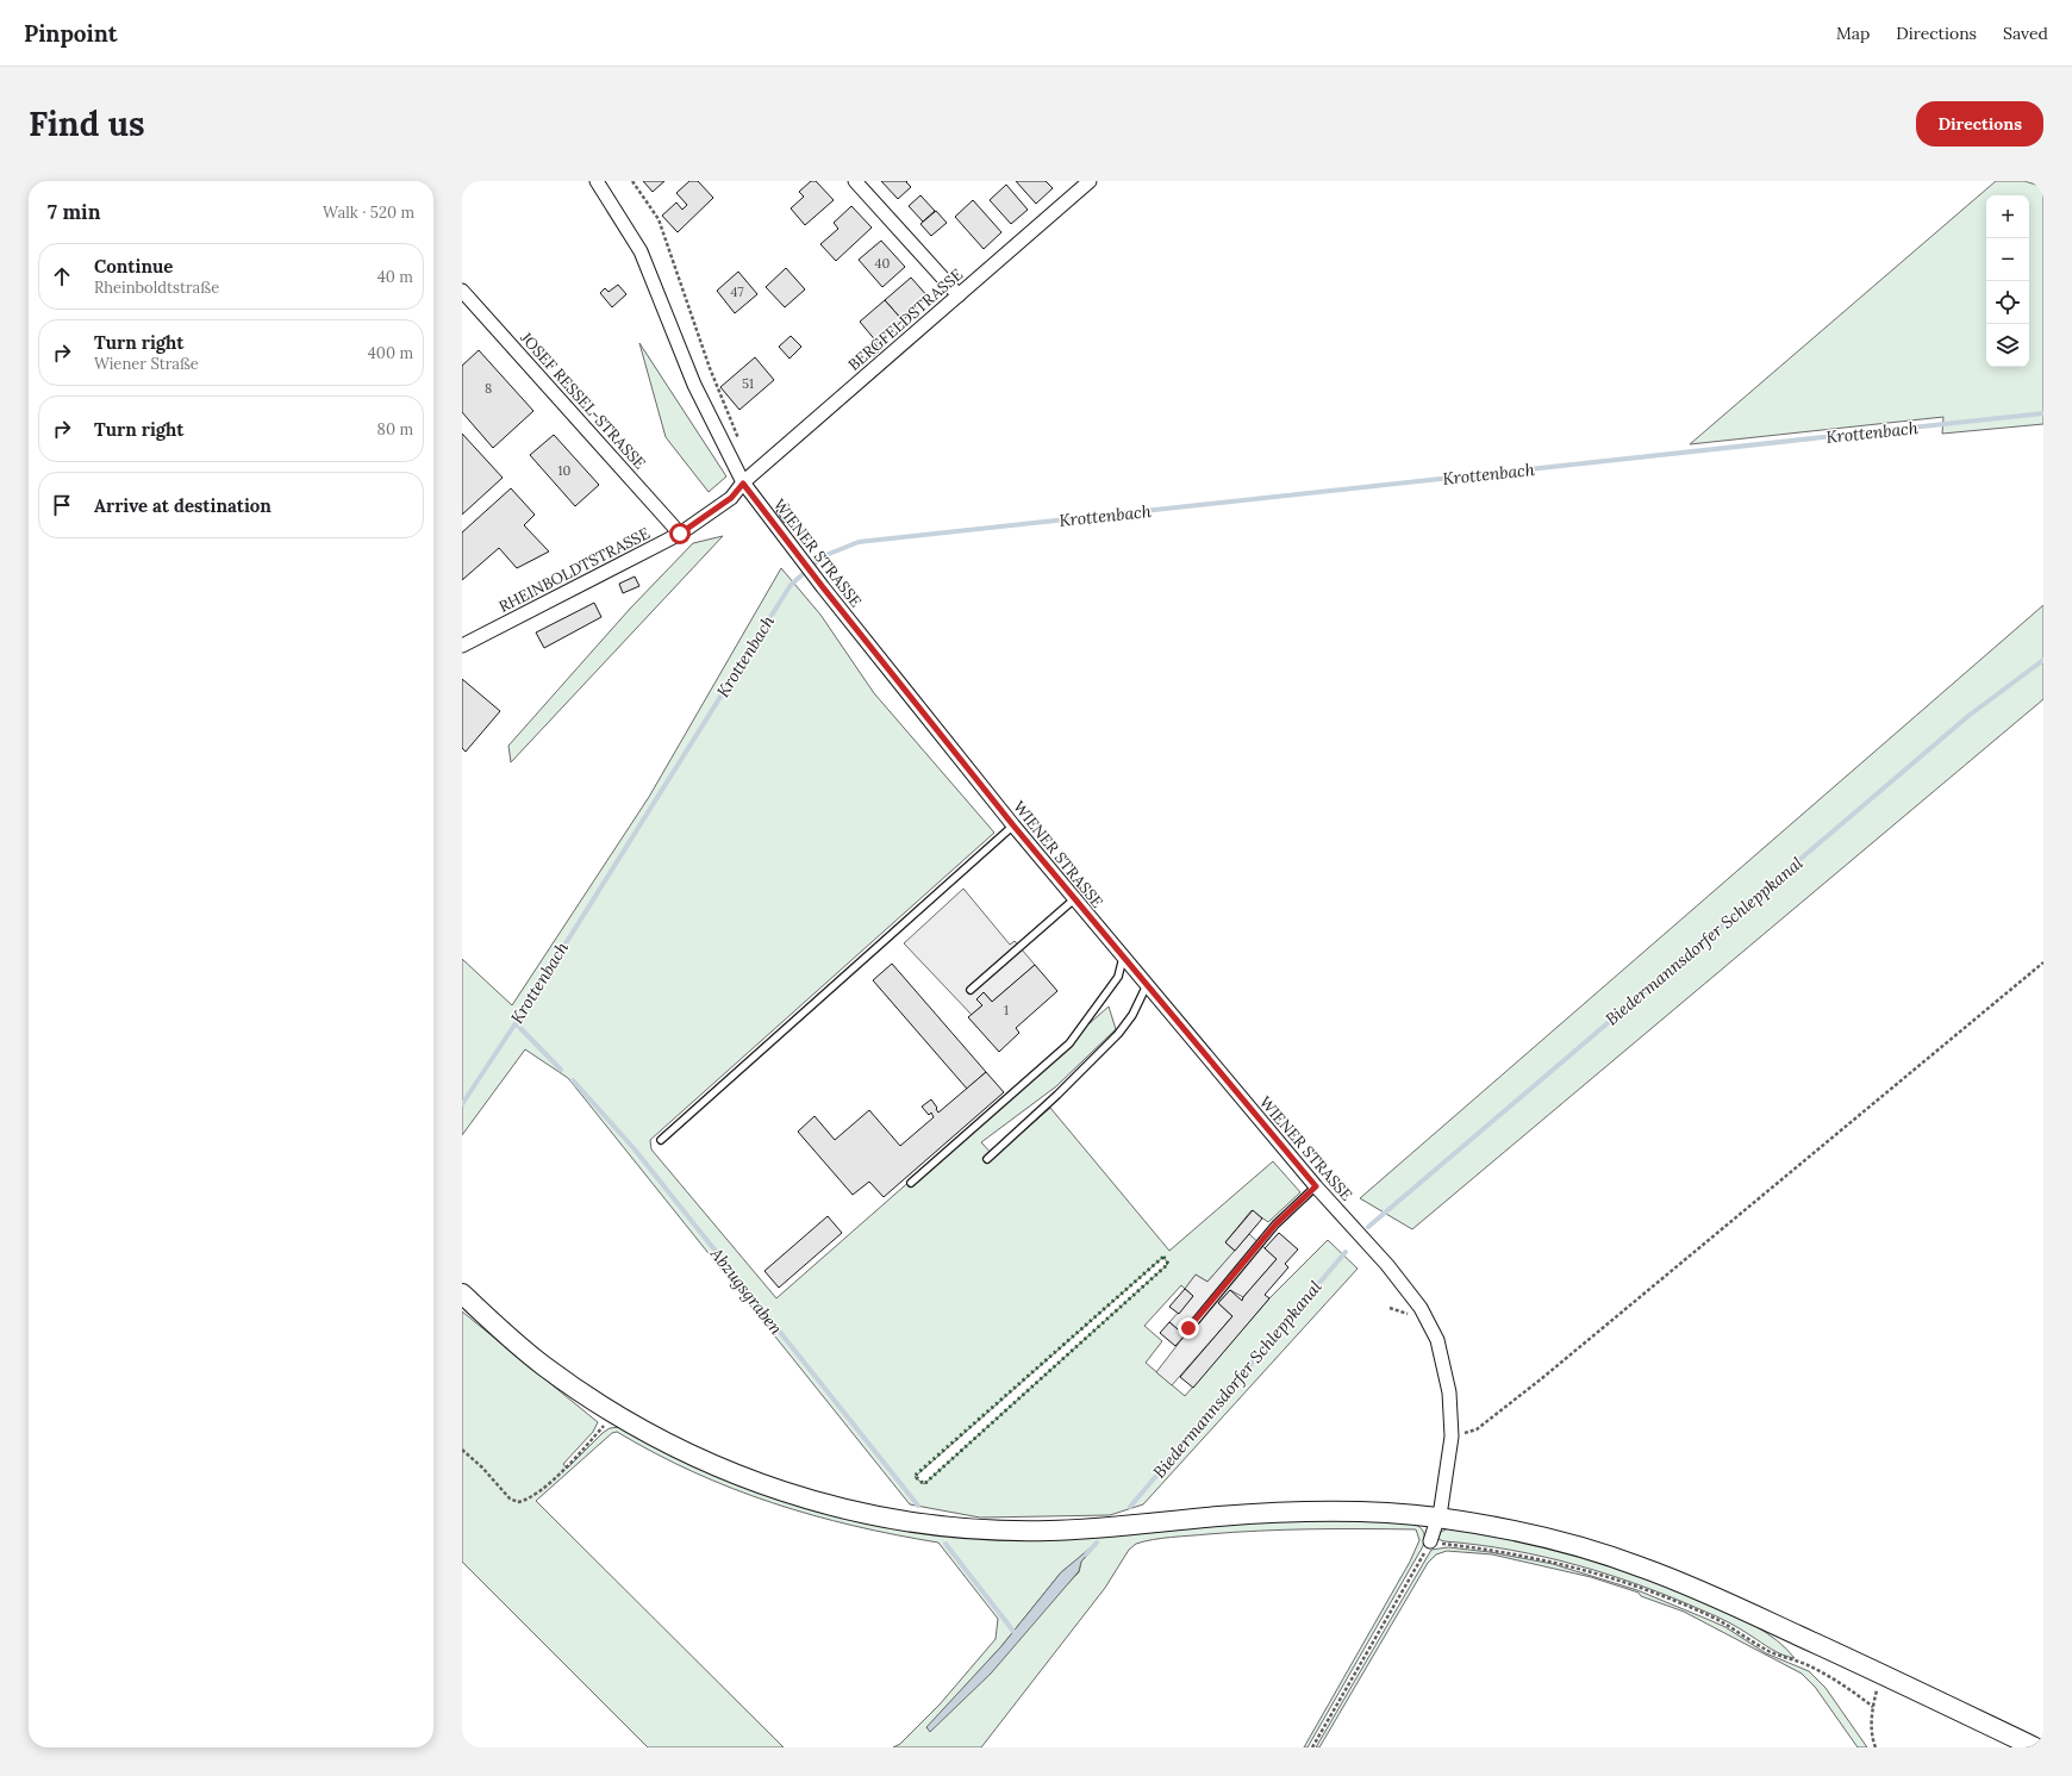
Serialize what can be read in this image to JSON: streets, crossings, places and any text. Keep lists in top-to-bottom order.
{
  "streets": {
    "street": [
      "BERGFELDSTRASSE",
      "JOSEF RESSEL-STRASSE",
      "WIENER STRASSE",
      "RHEINBOLDTSTRASSE"
    ]
  },
  "crossings": [
    ["BERGFELDSTRASSE", "WIENER STRASSE"],
    ["BERGFELDSTRASSE", "RHEINBOLDTSTRASSE"],
    ["JOSEF RESSEL-STRASSE", "RHEINBOLDTSTRASSE"],
    ["WIENER STRASSE", "RHEINBOLDTSTRASSE"]
  ],
  "water": ["Krottenbach", "Biedermannsdorfer Schleppkanal", "Abzugsgraben"],
  "house_numbers": [
    "40",
    "47",
    "51",
    "8",
    "10",
    "1"
  ],
  "page": {
    "header": "Pinpoint",
    "nav": ["Map", "Directions", "Saved"],
    "buttons": "Directions",
    "title": "Find us",
    "heading": ["7 min", "Walk · 520 m"],
    "map_buttons": ["+", "−"],
    "list": [
      ["Continue", "Rheinboldtstraße", "40 m"],
      ["Turn right", "Wiener Straße", "400 m"],
      ["Turn right", "80 m"],
      "Arrive at destination"
    ]
  }
}
